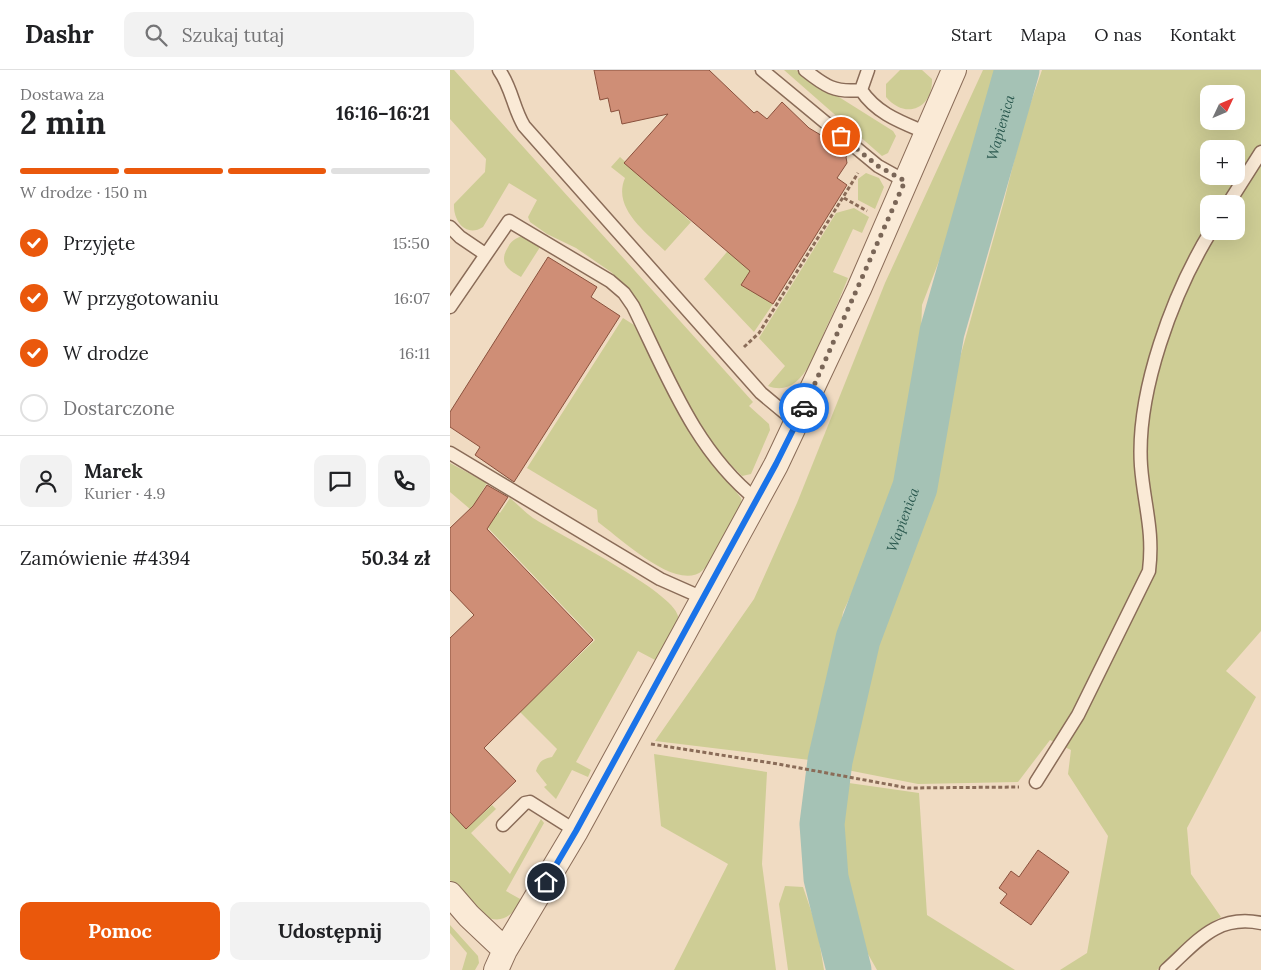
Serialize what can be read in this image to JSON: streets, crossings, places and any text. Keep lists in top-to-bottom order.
{
  "water": ["Wapienica"],
  "north": "top right",
  "page": {
    "header": "Dashr",
    "search": "Szukaj tutaj",
    "nav": [
      "Start",
      "Mapa",
      "O nas",
      "Kontakt"
    ],
    "heading": ["2 min", "Dostawa za", "16:16–16:21"],
    "panel": [
      "Marek",
      "Kurier · 4.9",
      "Zamówienie #4394",
      "50.34 zł"
    ],
    "map_buttons": ["+", "−"],
    "bar": "W drodze · 150 m",
    "list": [
      ["Przyjęte", "15:50"],
      ["W przygotowaniu", "16:07"],
      ["W drodze", "16:11"],
      "Dostarczone"
    ],
    "buttons": ["Pomoc", "Udostępnij"]
  }
}
